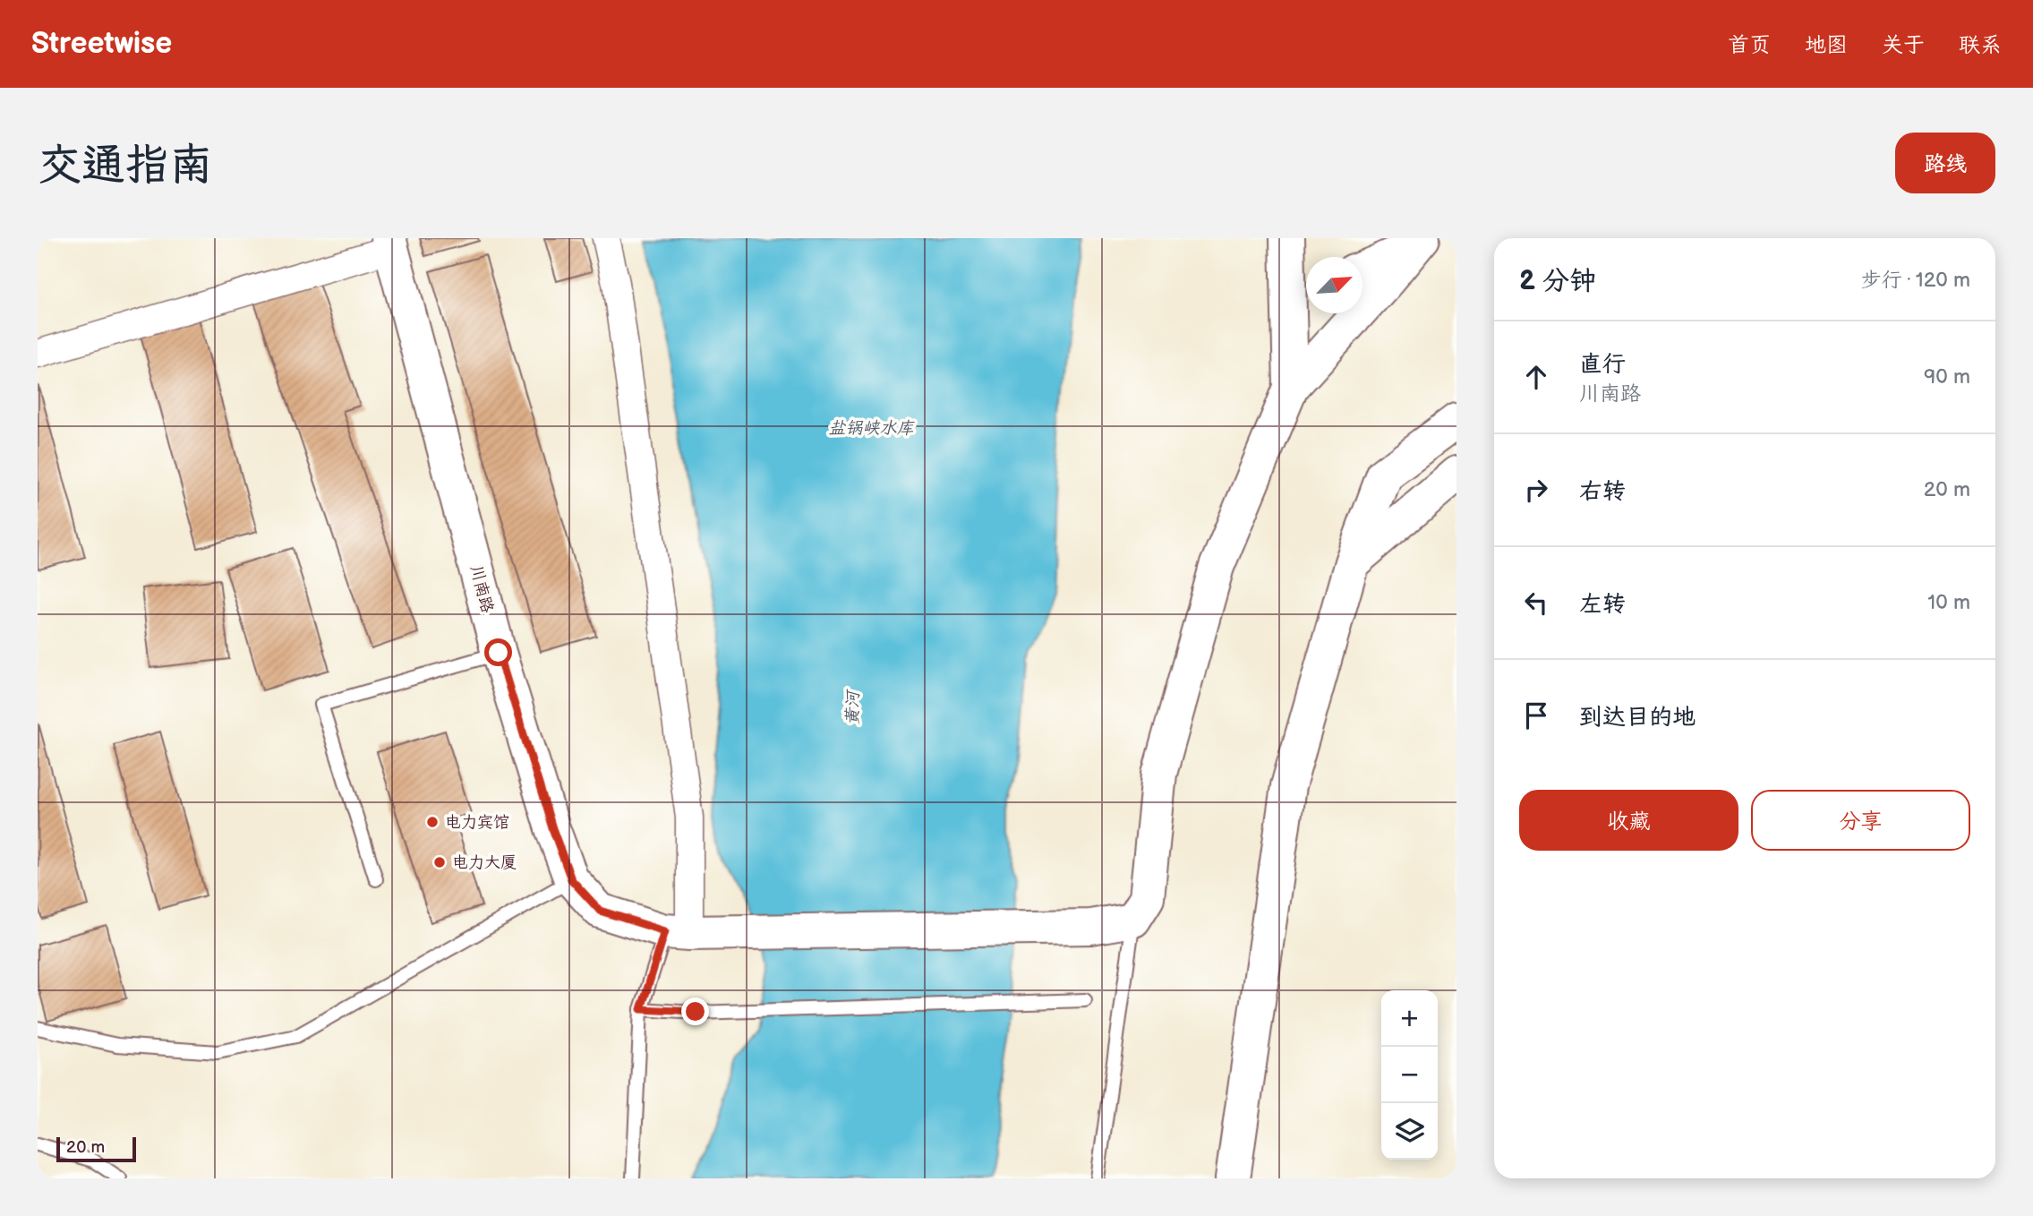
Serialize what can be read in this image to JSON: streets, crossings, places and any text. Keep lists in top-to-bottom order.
{
  "streets": {
    "main road": ["川南路"]
  },
  "water": ["盐锅峡水库", "黄河"],
  "places": ["电力宾馆", "电力大厦"],
  "scale_bar": "20 m",
  "north": "top right",
  "page": {
    "header": "Streetwise",
    "nav": [
      "首页",
      "地图",
      "关于",
      "联系"
    ],
    "buttons": [
      "路线",
      ["收藏", "分享"]
    ],
    "title": "交通指南",
    "heading": ["2 分钟", "步行 · 120 m"],
    "list": [
      ["直行", "川南路", "90 m"],
      ["右转", "20 m"],
      ["左转", "10 m"],
      "到达目的地"
    ],
    "map_buttons": ["+", "−"],
    "scale": "20 m"
  }
}
